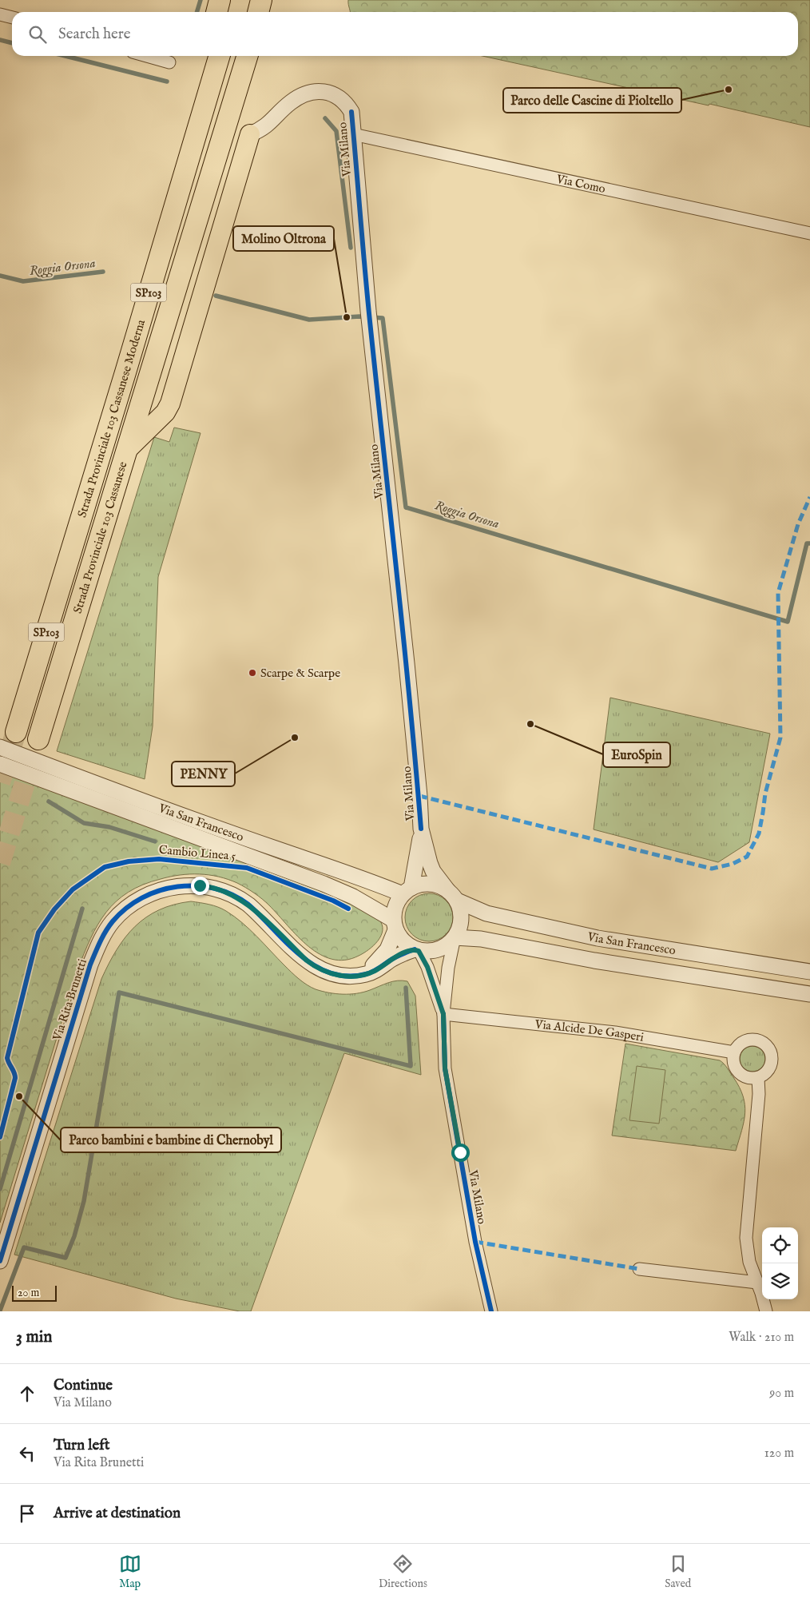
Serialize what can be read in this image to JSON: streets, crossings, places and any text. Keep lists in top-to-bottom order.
{
  "streets": {
    "highway": ["SP103", "Strada Provinciale 103 Cassanese Moderna", "Strada Provinciale 103 Cassanese"],
    "street": [
      "Via Milano",
      "Via Como",
      "Via San Francesco",
      "Via Rita Brunetti",
      "Via Alcide De Gasperi"
    ],
    "cycle path": ["Cambio Linea 5"]
  },
  "crossings": [
    ["Via Milano", "Via Como"],
    ["Via Milano", "Via San Francesco"],
    ["Via Milano", "Via Rita Brunetti"],
    ["Via Milano", "Via Alcide De Gasperi"],
    ["SP103", "Strada Provinciale 103 Cassanese Moderna"],
    ["Strada Provinciale 103 Cassanese Moderna", "Strada Provinciale 103 Cassanese"],
    ["Via San Francesco", "Via Rita Brunetti"]
  ],
  "water": ["Roggia Orsona"],
  "places": [
    "Parco delle Cascine di Pioltello",
    "Molino Oltrona",
    "Scarpe & Scarpe",
    "EuroSpin",
    "PENNY",
    "Parco bambini e bambine di Chernobyl"
  ],
  "scale_bar": "20 m",
  "page": {
    "search": "Search here",
    "scale": "20 m",
    "heading": ["3 min", "Walk · 210 m"],
    "list": [
      ["Continue", "Via Milano", "90 m"],
      ["Turn left", "Via Rita Brunetti", "120 m"],
      "Arrive at destination"
    ],
    "nav": ["Map", "Directions", "Saved"]
  }
}
